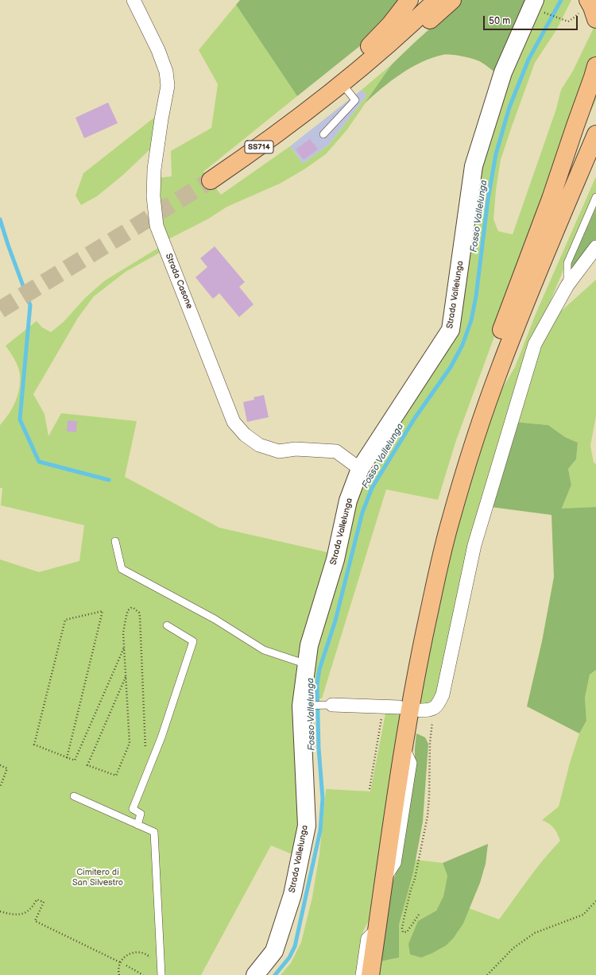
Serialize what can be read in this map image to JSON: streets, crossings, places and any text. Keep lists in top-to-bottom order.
{
  "streets": {
    "highway": ["SS714"],
    "street": ["Strada Casone", "Strada Vallelunga"]
  },
  "crossings": [
    ["Strada Casone", "Strada Vallelunga"]
  ],
  "water": ["Fosso Vallelunga"],
  "parks": ["Cimitero di San Silvestro"],
  "scale_bar": "50 m"
}
